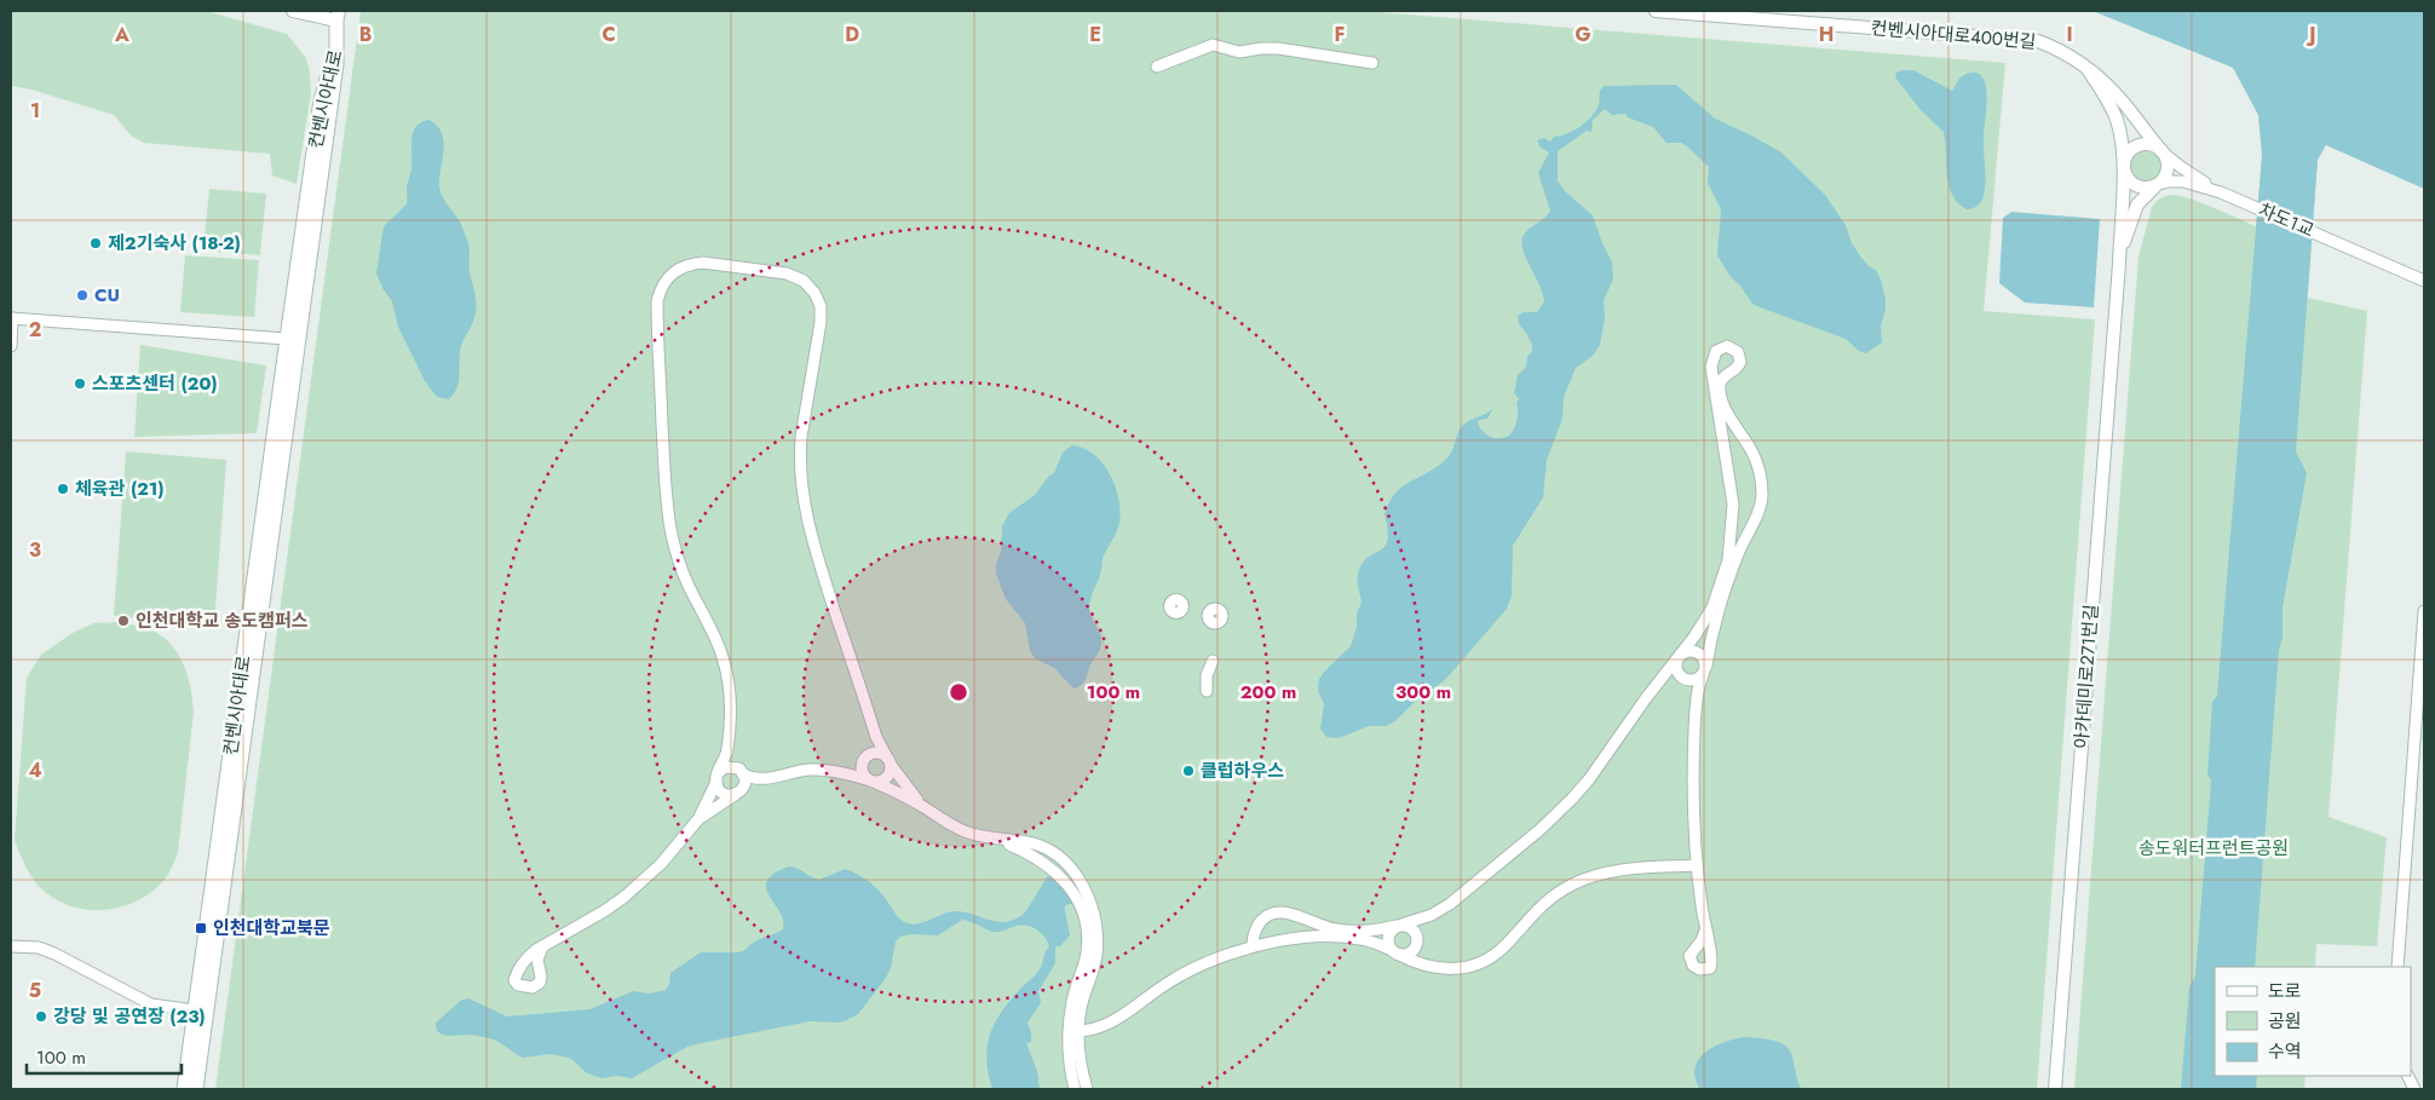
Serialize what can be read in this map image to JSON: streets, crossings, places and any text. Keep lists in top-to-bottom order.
{
  "streets": {
    "main road": ["컨벤시아대로"],
    "street": ["컨벤시아대로400번길", "차도1교", "아카데미로271번길"]
  },
  "parks": ["송도워터프런트공원"],
  "places": {
    "other": [
      "제2기숙사 (18-2)",
      "CU",
      "스포츠센터 (20)",
      "체육관 (21)",
      "인천대학교 송도캠퍼스",
      "클럽하우스",
      "강당 및 공연장 (23)"
    ],
    "transit": ["인천대학교북문"]
  },
  "legend": ["도로", "공원", "수역"],
  "scale_bar": "100 m",
  "grid": {
    "columns": [
      "A",
      "B",
      "C",
      "D",
      "E",
      "F",
      "G",
      "H",
      "I",
      "J"
    ],
    "rows": [
      "1",
      "2",
      "3",
      "4",
      "5"
    ]
  },
  "rings": ["100 m", "200 m", "300 m"]
}
